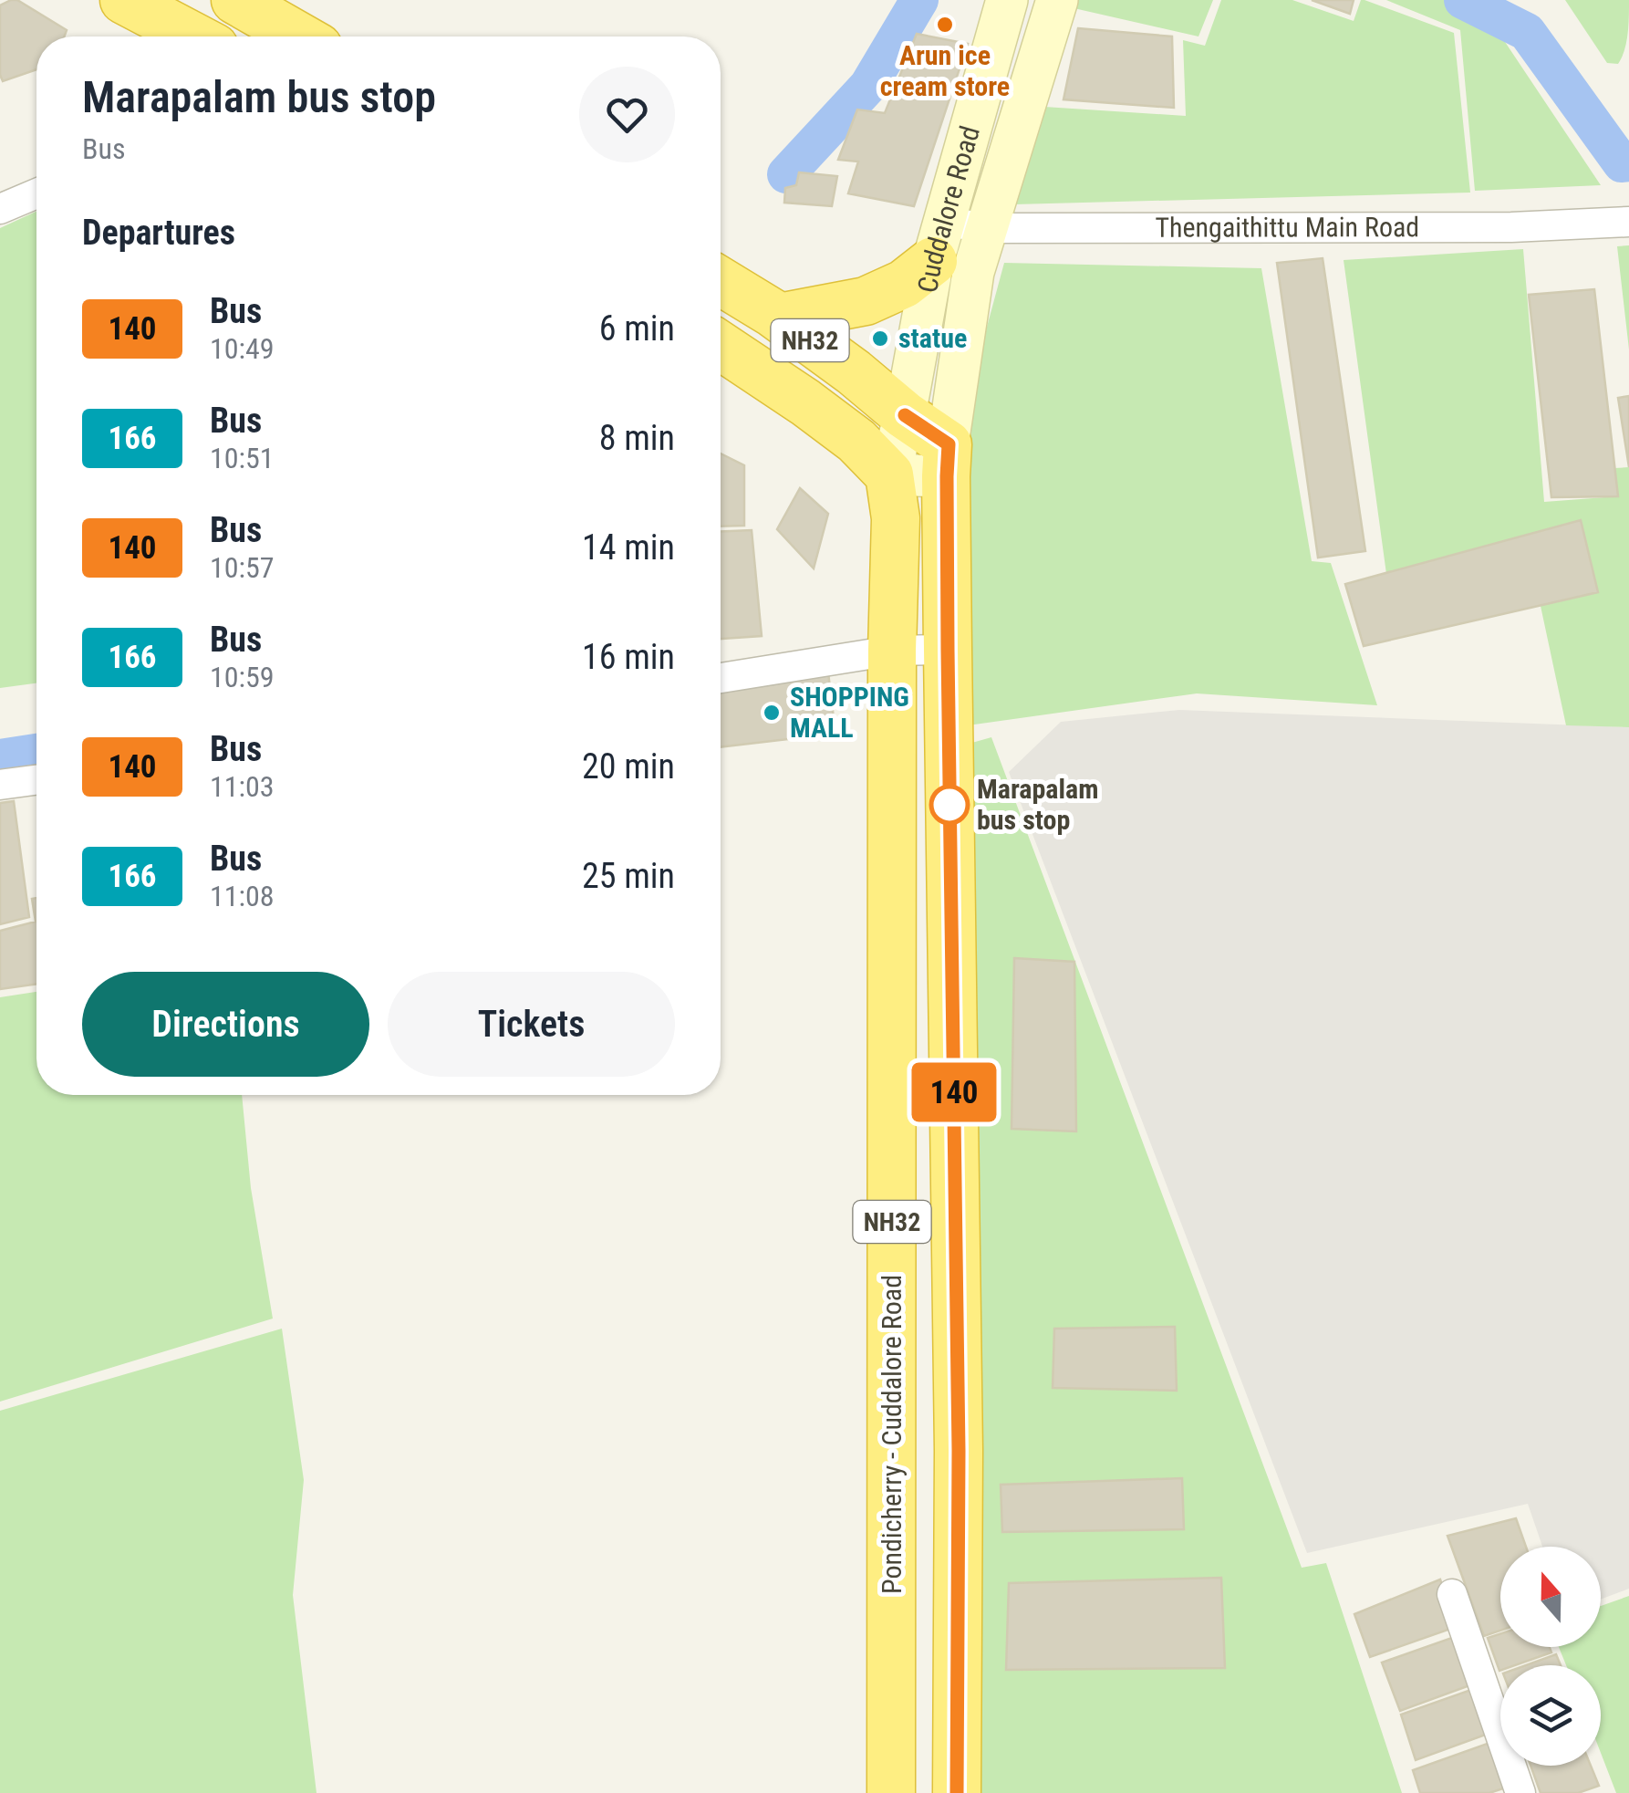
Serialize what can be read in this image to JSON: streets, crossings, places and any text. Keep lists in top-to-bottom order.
{
  "streets": {
    "highway": ["NH32", "Pondicherry - Cuddalore Road"],
    "main road": ["Cuddalore Road"],
    "street": ["Thengaithittu Main Road"]
  },
  "crossings": [
    ["Cuddalore Road", "Thengaithittu Main Road"],
    ["Cuddalore Road", "NH32"],
    ["Cuddalore Road", "Pondicherry - Cuddalore Road"],
    ["NH32", "Pondicherry - Cuddalore Road"]
  ],
  "places": [
    "Arun ice cream store",
    "statue",
    "SHOPPING MALL",
    "Marapalam bus stop"
  ],
  "lines": ["bus line 140"],
  "north": "top",
  "page": {
    "on_map": "140",
    "heading": [
      ["Marapalam bus stop", "Bus"],
      "Departures"
    ],
    "list": [
      {
        "mark": "140",
        "name": "Bus",
        "note": "10:49",
        "value": "6 min"
      },
      {
        "mark": "166",
        "name": "Bus",
        "note": "10:51",
        "value": "8 min"
      },
      {
        "mark": "140",
        "name": "Bus",
        "note": "10:57",
        "value": "14 min"
      },
      {
        "mark": "166",
        "name": "Bus",
        "note": "10:59",
        "value": "16 min"
      },
      {
        "mark": "140",
        "name": "Bus",
        "note": "11:03",
        "value": "20 min"
      },
      {
        "mark": "166",
        "name": "Bus",
        "note": "11:08",
        "value": "25 min"
      }
    ],
    "buttons": ["Directions", "Tickets"]
  }
}
